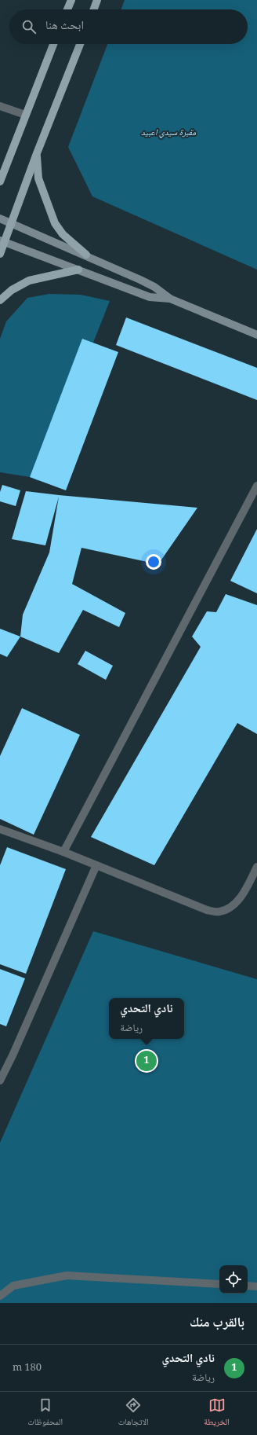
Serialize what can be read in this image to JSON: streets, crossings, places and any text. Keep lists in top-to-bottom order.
{
  "parks": ["مقبرة سيدي اعبيد"],
  "page": {
    "search": "ابحث هنا",
    "popup": ["نادي التحدي", "رياضة"],
    "pins": "1",
    "heading": "بالقرب منك",
    "list": [
      {
        "mark": "1",
        "name": "نادي التحدي",
        "note": "رياضة",
        "value": "180 m"
      }
    ],
    "nav": ["الخريطة", "الاتجاهات", "المحفوظات"]
  }
}
